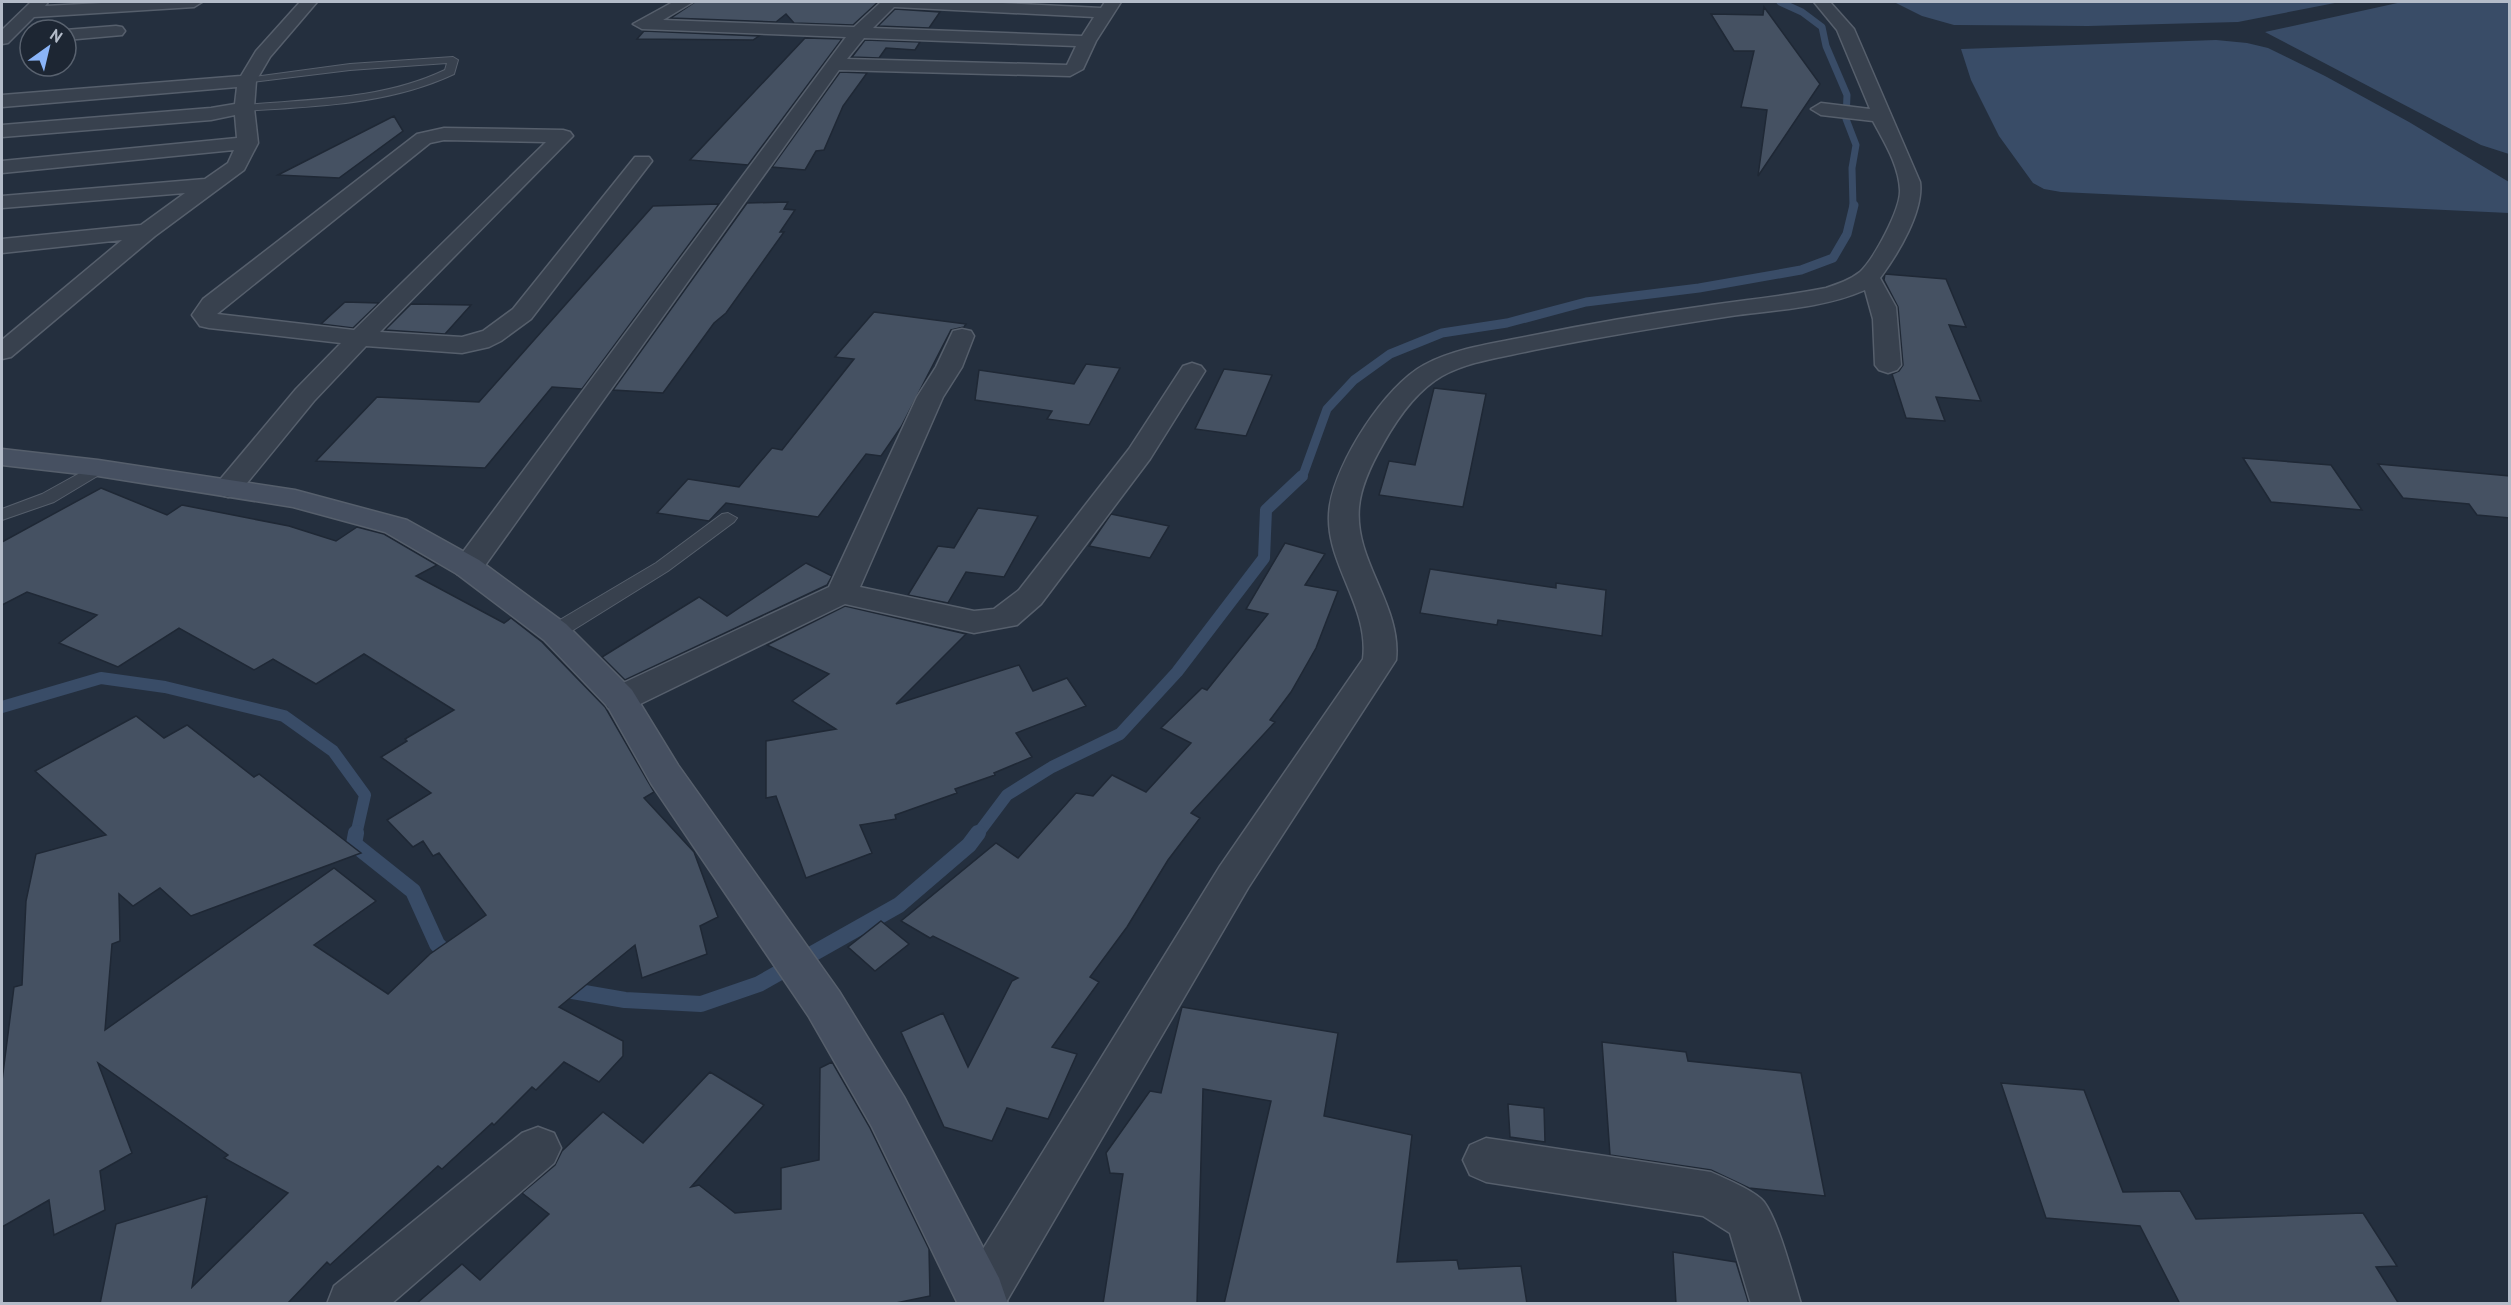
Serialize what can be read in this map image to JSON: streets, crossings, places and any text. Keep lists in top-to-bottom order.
{
  "north": "top right"
}
